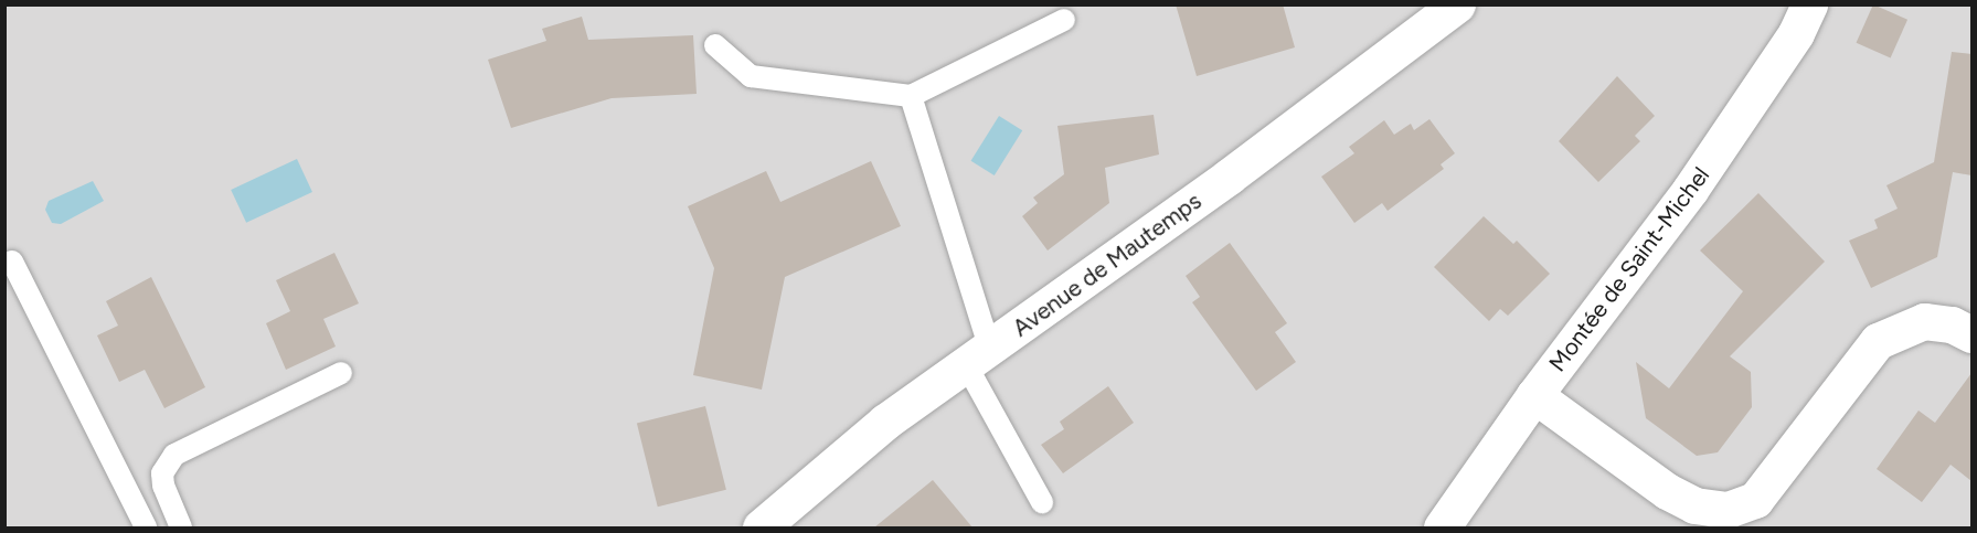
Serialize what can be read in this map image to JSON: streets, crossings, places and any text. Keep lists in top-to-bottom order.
{
  "streets": {
    "street": ["Avenue de Mautemps", "Montée de Saint-Michel"]
  }
}
